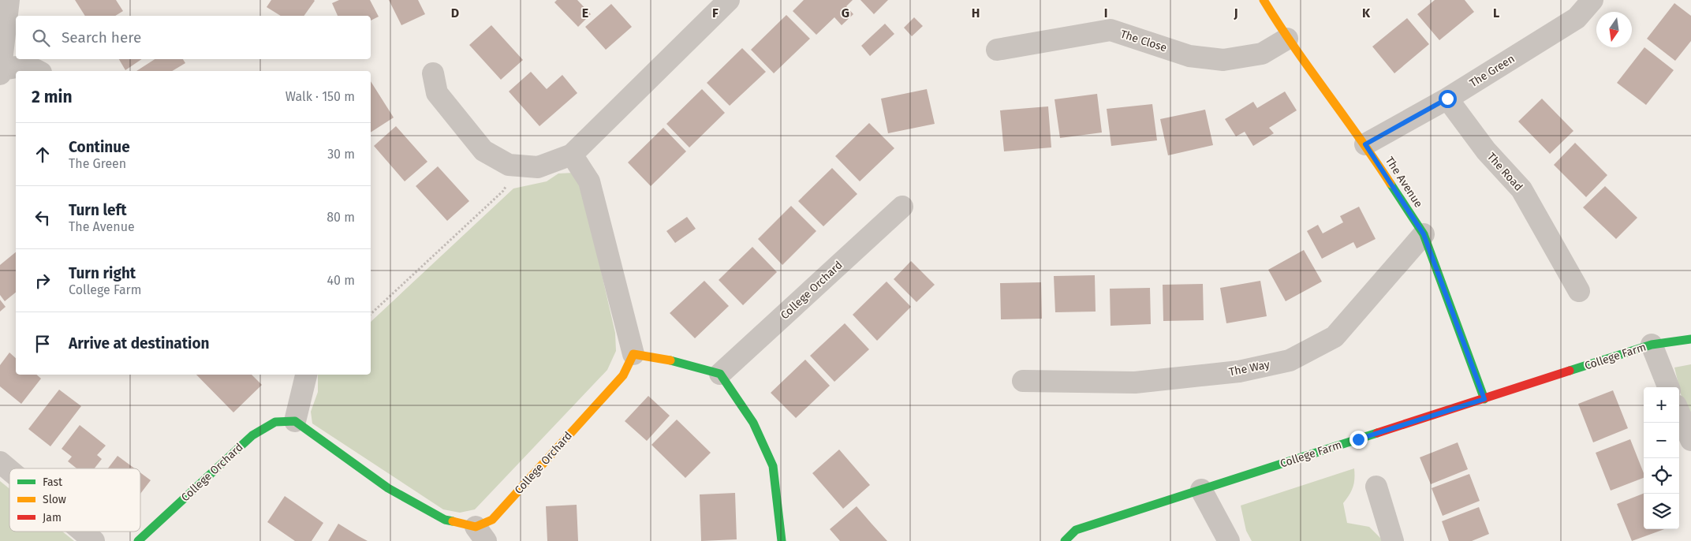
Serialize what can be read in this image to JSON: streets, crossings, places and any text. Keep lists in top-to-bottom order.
{
  "streets": {
    "street": [
      "The Close",
      "The Green",
      "The Road",
      "The Avenue",
      "College Orchard",
      "College Farm",
      "The Way"
    ]
  },
  "crossings": [
    ["The Close", "The Avenue"],
    ["The Green", "The Road"],
    ["The Green", "The Avenue"],
    ["The Avenue", "College Farm"],
    ["The Avenue", "The Way"]
  ],
  "legend": ["Fast", "Slow", "Jam"],
  "north": "bottom",
  "page": {
    "search": "Search here",
    "heading": ["2 min", "Walk · 150 m"],
    "list": [
      ["Continue", "The Green", "30 m"],
      ["Turn left", "The Avenue", "80 m"],
      ["Turn right", "College Farm", "40 m"],
      "Arrive at destination"
    ],
    "map_buttons": ["+", "−"]
  },
  "grid": {
    "columns": [
      "D",
      "E",
      "F",
      "G",
      "H",
      "I",
      "J",
      "K",
      "L"
    ]
  }
}
